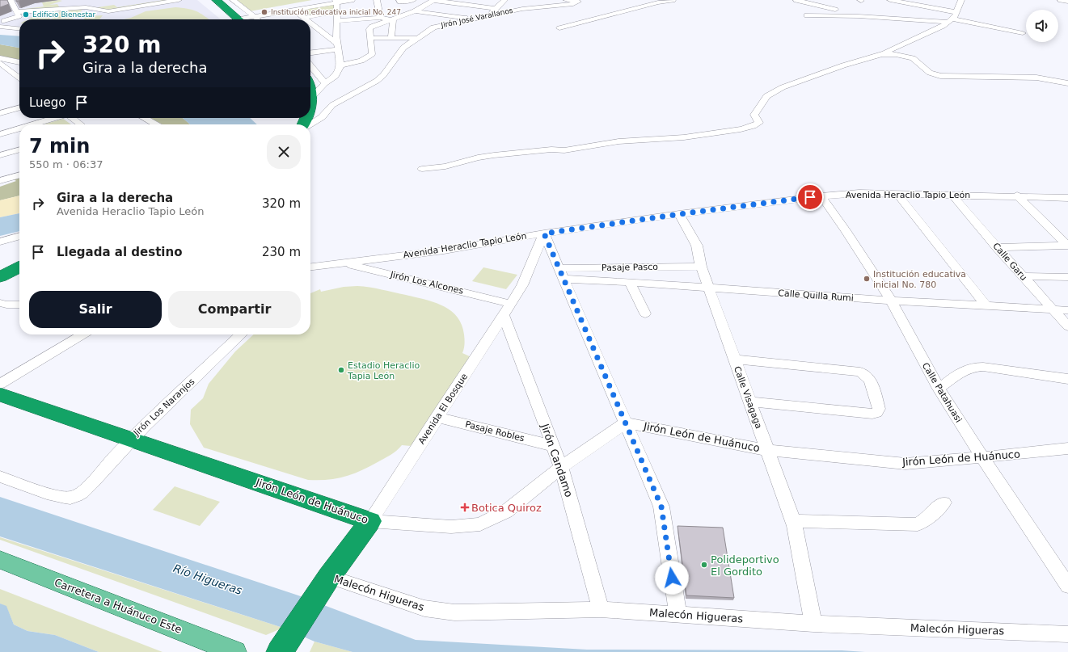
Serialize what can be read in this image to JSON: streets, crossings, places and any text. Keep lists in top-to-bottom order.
{
  "streets": {
    "highway": ["Avenida El Bosque", "Jirón León de Huánuco"],
    "main road": ["Carretera a Huánuco Este"],
    "street": [
      "Jirón José Varallanos",
      "Avenida Heraclio Tapio León",
      "Calle Garu",
      "Pasaje Pasco",
      "Jirón Los Alcones",
      "Calle Quilla Rumi",
      "Calle Patahuasi",
      "Calle Visagaga",
      "Jirón Los Naranjos",
      "Pasaje Robles",
      "Jirón Candamo",
      "Malecón Higueras"
    ]
  },
  "crossings": [
    ["Avenida Heraclio Tapio León", "Calle Garu"],
    ["Avenida Heraclio Tapio León", "Jirón Los Alcones"],
    ["Avenida Heraclio Tapio León", "Calle Patahuasi"],
    ["Avenida Heraclio Tapio León", "Calle Visagaga"],
    ["Avenida Heraclio Tapio León", "Avenida El Bosque"],
    ["Calle Garu", "Calle Quilla Rumi"],
    ["Pasaje Pasco", "Calle Quilla Rumi"],
    ["Pasaje Pasco", "Calle Visagaga"],
    ["Jirón Los Alcones", "Avenida El Bosque"],
    ["Jirón Los Alcones", "Jirón Candamo"],
    ["Calle Quilla Rumi", "Calle Patahuasi"],
    ["Calle Quilla Rumi", "Calle Visagaga"],
    ["Calle Patahuasi", "Jirón León de Huánuco"],
    ["Calle Visagaga", "Jirón León de Huánuco"],
    ["Calle Visagaga", "Malecón Higueras"],
    ["Jirón Los Naranjos", "Jirón León de Huánuco"],
    ["Avenida El Bosque", "Pasaje Robles"],
    ["Avenida El Bosque", "Jirón León de Huánuco"],
    ["Avenida El Bosque", "Jirón Candamo"],
    ["Avenida El Bosque", "Malecón Higueras"],
    ["Pasaje Robles", "Jirón Candamo"],
    ["Jirón León de Huánuco", "Jirón Candamo"],
    ["Jirón Candamo", "Malecón Higueras"]
  ],
  "water": ["Río Higueras"],
  "places": {
    "other": [
      "Institución educativa inicial No. 247",
      "Edificio Bienestar",
      "Institución educativa inicial No. 780",
      "Estadio Heraclio Tapia León",
      "Polideportivo El Gordito"
    ],
    "health": ["Botica Quiroz"]
  },
  "page": {
    "turn": ["320 m", "Gira a la derecha"],
    "then": "Luego",
    "heading": ["7 min", "550 m · 06:37"],
    "list": [
      {
        "name": "Gira a la derecha",
        "note": "Avenida Heraclio Tapio León",
        "value": "320 m"
      },
      {
        "name": "Llegada al destino",
        "value": "230 m"
      }
    ],
    "buttons": ["Salir", "Compartir"]
  }
}
